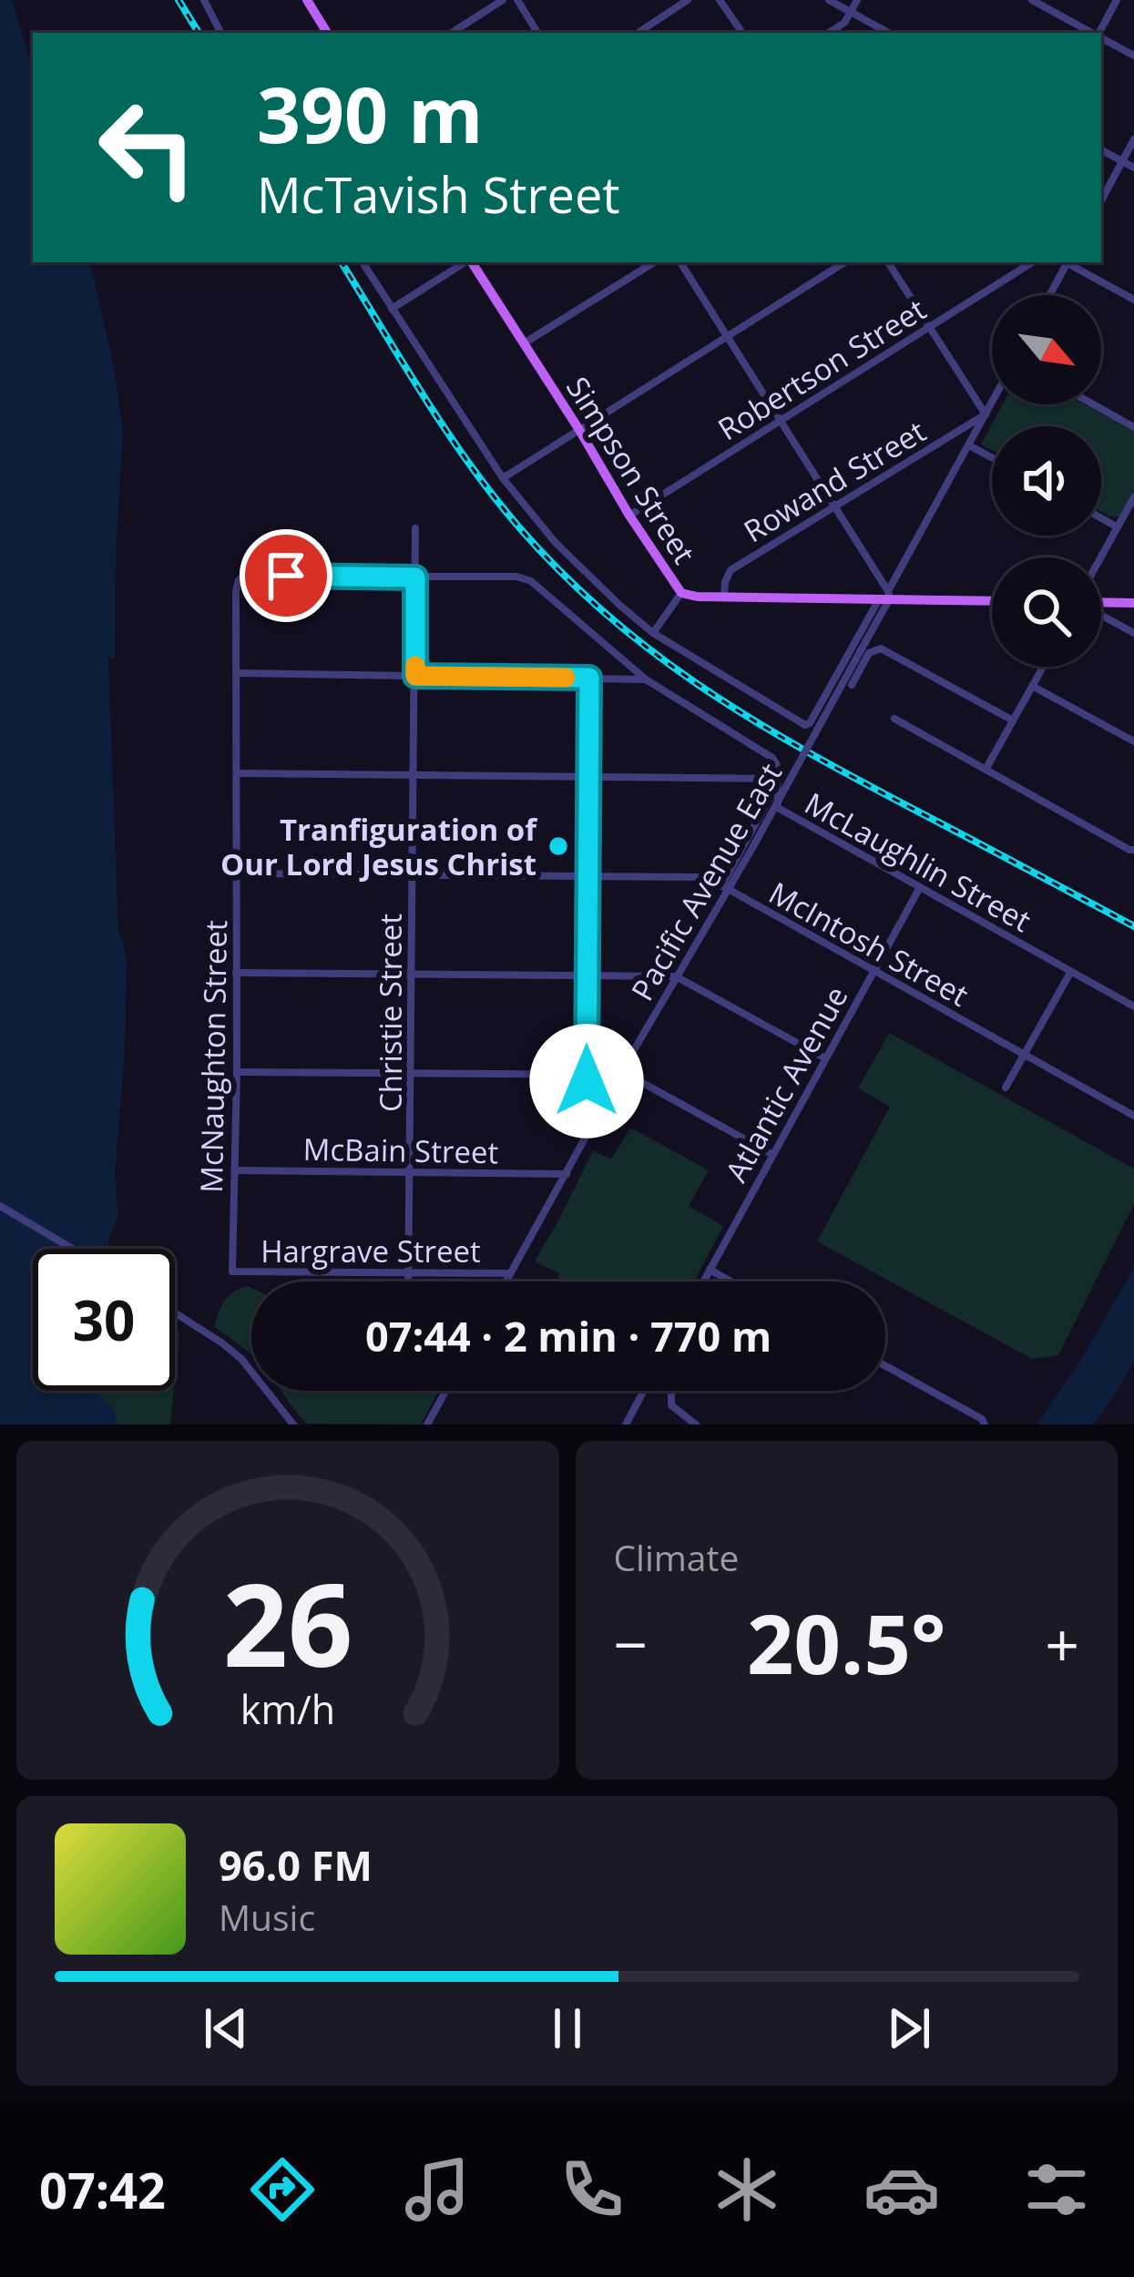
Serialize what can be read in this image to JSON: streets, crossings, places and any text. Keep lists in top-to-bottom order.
{
  "streets": {
    "main road": ["Simpson Street"],
    "street": [
      "Robertson Street",
      "Rowand Street",
      "McLaughlin Street",
      "Pacific Avenue East",
      "McIntosh Street",
      "Christie Street",
      "McNaughton Street",
      "Atlantic Avenue",
      "McBain Street",
      "Hargrave Street"
    ]
  },
  "crossings": [
    ["Robertson Street", "Simpson Street"],
    ["Simpson Street", "Rowand Street"],
    ["Simpson Street", "Pacific Avenue East"],
    ["McLaughlin Street", "Christie Street"],
    ["McLaughlin Street", "McNaughton Street"],
    ["McLaughlin Street", "Atlantic Avenue"],
    ["Pacific Avenue East", "McIntosh Street"],
    ["Pacific Avenue East", "McBain Street"],
    ["Pacific Avenue East", "Hargrave Street"],
    ["McIntosh Street", "Christie Street"],
    ["McIntosh Street", "McNaughton Street"],
    ["McIntosh Street", "Atlantic Avenue"],
    ["Christie Street", "McNaughton Street"],
    ["Christie Street", "McBain Street"],
    ["Christie Street", "Hargrave Street"],
    ["McNaughton Street", "McBain Street"],
    ["McNaughton Street", "Hargrave Street"]
  ],
  "places": ["Tranfiguration of Our Lord Jesus Christ"],
  "north": "bottom right",
  "page": {
    "turn": ["390 m", "McTavish Street"],
    "limit": "30",
    "trip": "07:44 · 2 min · 770 m",
    "tile": "Climate",
    "heat": ["−", "20.5°", "+"],
    "song": ["96.0 FM", "Music"],
    "tabs": "07:42",
    "gauge": ["26", "km/h"]
  }
}
